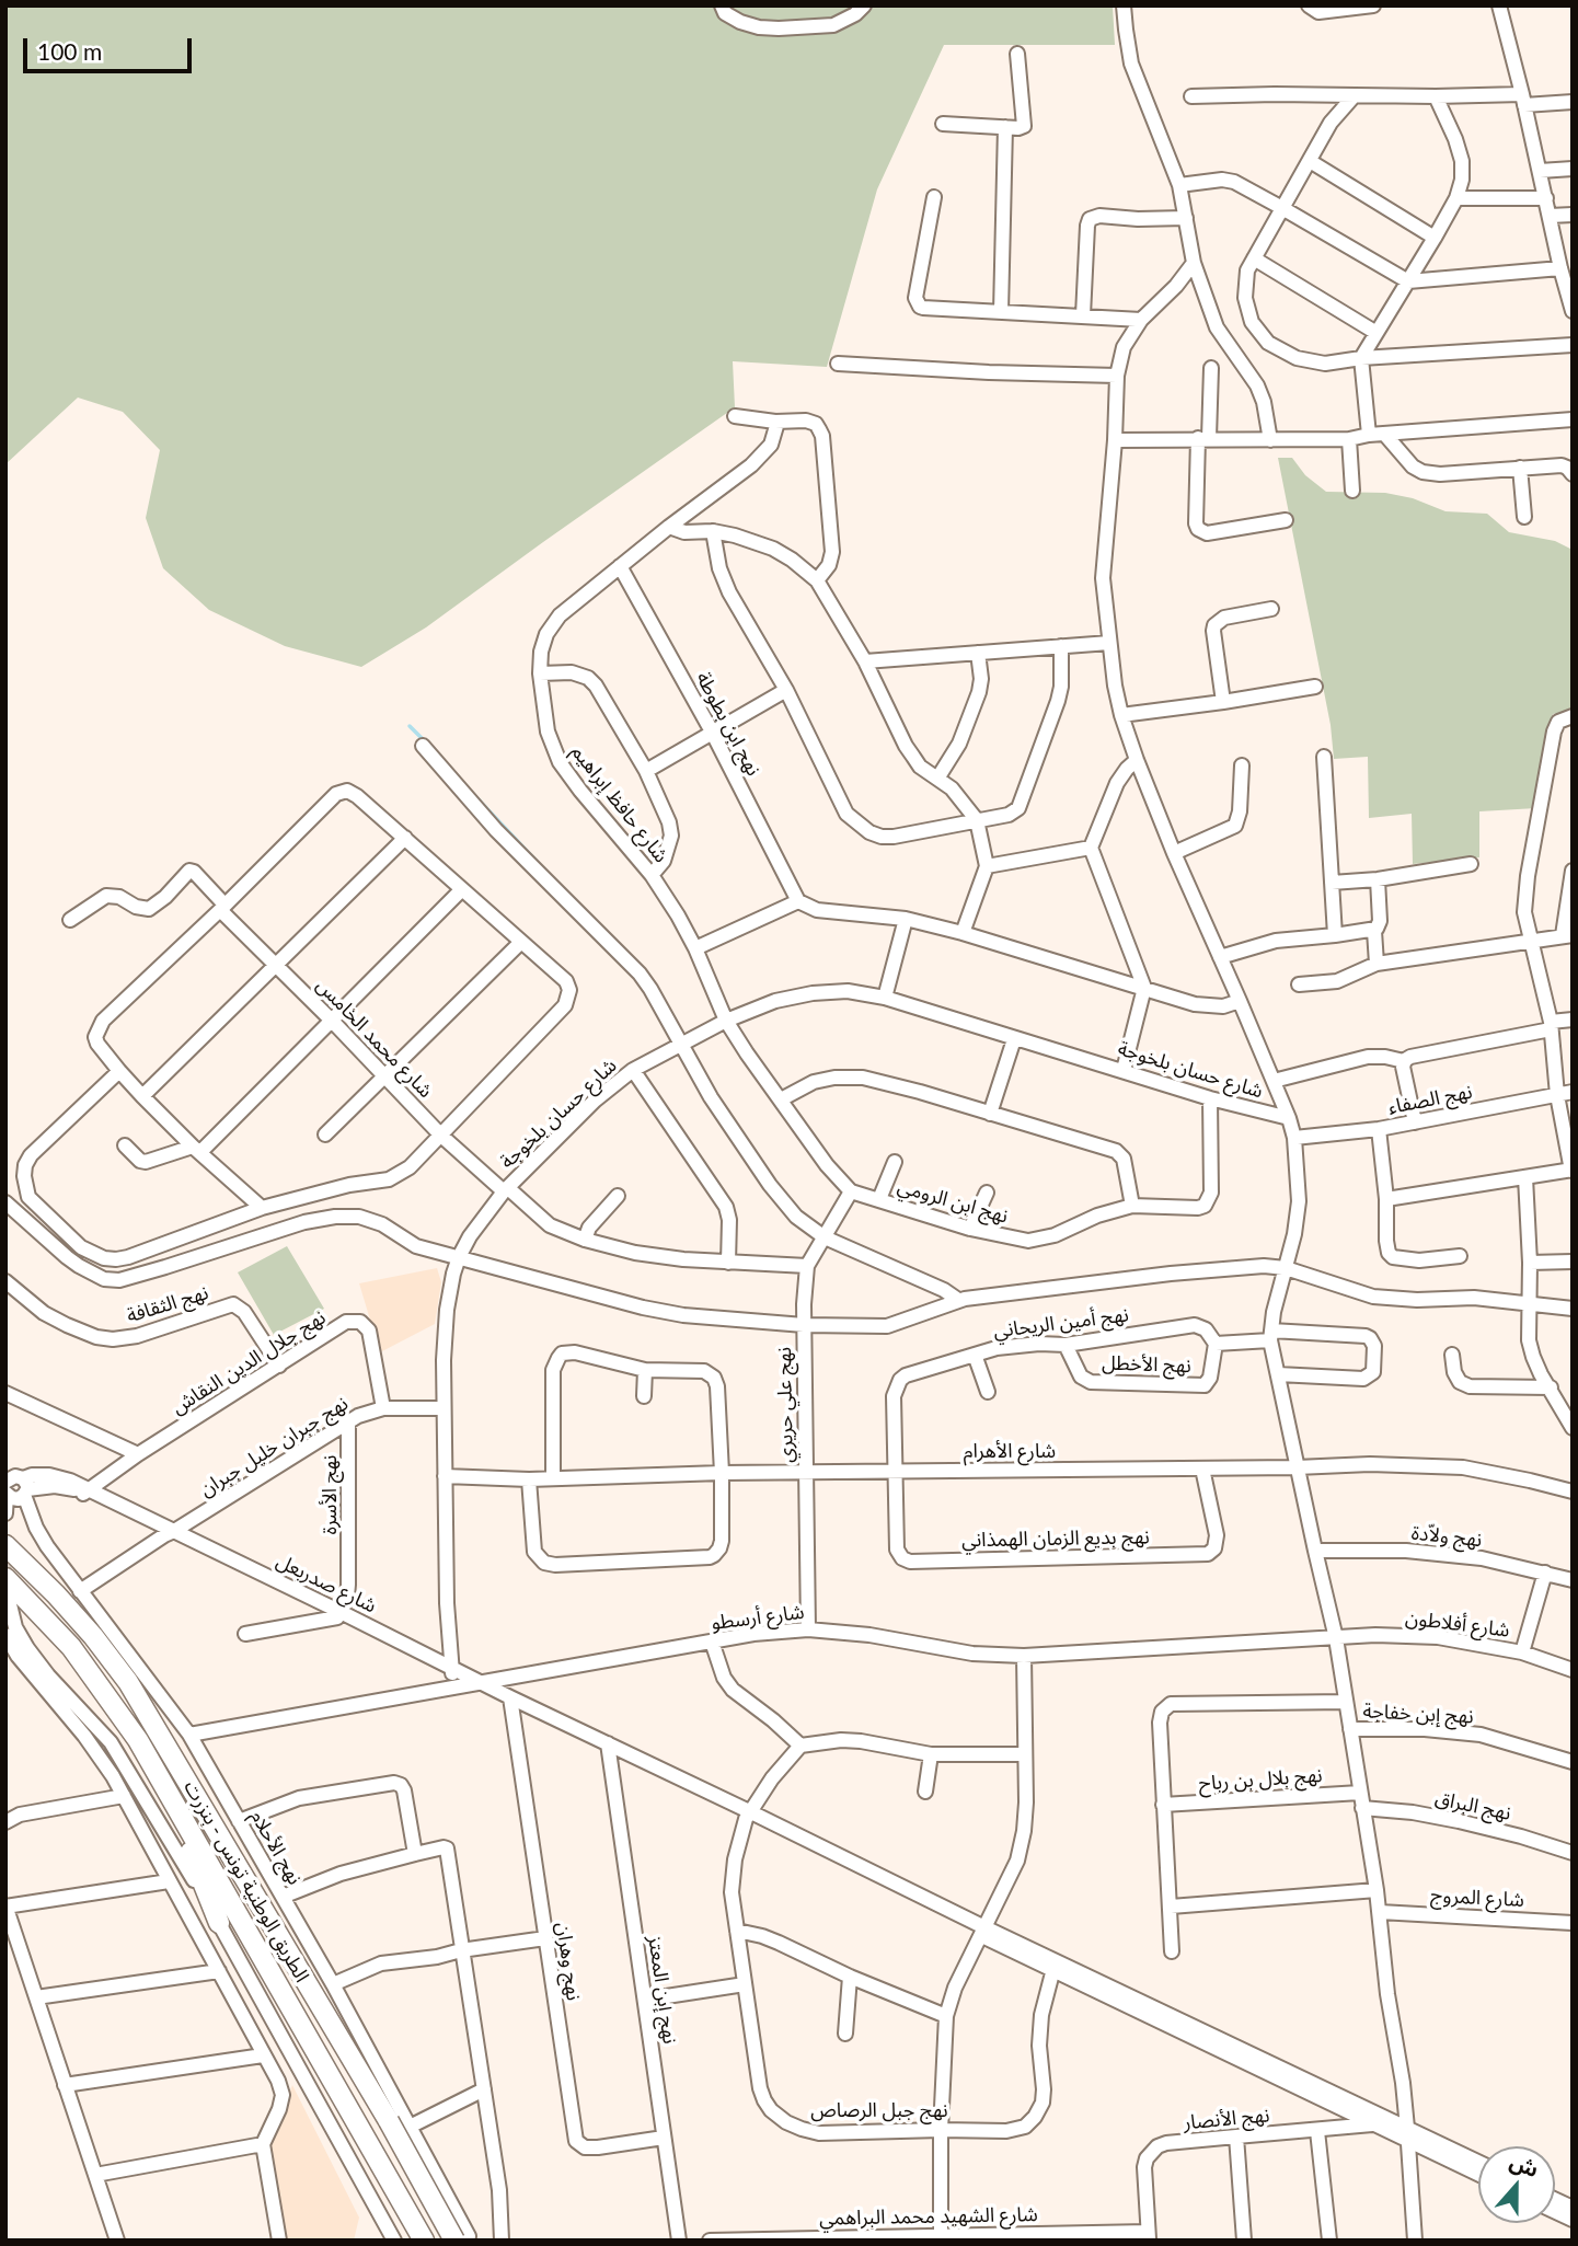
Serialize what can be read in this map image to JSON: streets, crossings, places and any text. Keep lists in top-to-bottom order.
{
  "streets": {
    "highway": ["الطريق الوطنية تونس - بنزرت"],
    "street": [
      "نهج ابن بطوطة",
      "شارع حافظ إبراهيم",
      "شارع محمد الخامس",
      "شارع حسان بلخوجة",
      "نهج الصفاء",
      "نهج ابن الرومي",
      "نهج الثقافة",
      "نهج أمين الريحاني",
      "نهج جلال الدين النقاش",
      "نهج الأخطل",
      "نهج علي حريري",
      "نهج جبران خليل جبران",
      "شارع الأهرام",
      "نهج الأسرة",
      "نهج ولاّدة",
      "نهج بديع الزمان الهمذاني",
      "شارع صدربعل",
      "شارع أرسطو",
      "شارع أفلاطون",
      "نهج إبن خفاجة",
      "نهج بلال بن رباح",
      "نهج البراق",
      "نهج الأحلام",
      "شارع المروج",
      "نهج وهران",
      "نهج إبن المعتز",
      "نهج جبل الرصاص",
      "نهج الأنصار",
      "شارع الشهيد محمد البراهمي"
    ]
  },
  "crossings": [
    ["نهج ابن بطوطة", "شارع حافظ إبراهيم"],
    ["شارع حافظ إبراهيم", "شارع حسان بلخوجة"],
    ["شارع حافظ إبراهيم", "نهج ابن الرومي"],
    ["شارع حافظ إبراهيم", "نهج علي حريري"],
    ["شارع محمد الخامس", "شارع حسان بلخوجة"],
    ["شارع محمد الخامس", "نهج علي حريري"],
    ["شارع حسان بلخوجة", "نهج ابن الرومي"],
    ["شارع حسان بلخوجة", "نهج جبران خليل جبران"],
    ["شارع حسان بلخوجة", "شارع الأهرام"],
    ["شارع حسان بلخوجة", "شارع صدربعل"],
    ["نهج ابن الرومي", "نهج علي حريري"],
    ["نهج الثقافة", "نهج جلال الدين النقاش"],
    ["نهج أمين الريحاني", "نهج الأخطل"],
    ["نهج أمين الريحاني", "شارع الأهرام"],
    ["نهج أمين الريحاني", "نهج بديع الزمان الهمذاني"],
    ["نهج جلال الدين النقاش", "نهج جبران خليل جبران"],
    ["نهج جلال الدين النقاش", "شارع صدربعل"],
    ["نهج علي حريري", "شارع الأهرام"],
    ["نهج علي حريري", "شارع أرسطو"],
    ["نهج جبران خليل جبران", "نهج الأسرة"],
    ["نهج جبران خليل جبران", "شارع صدربعل"],
    ["نهج جبران خليل جبران", "نهج الأحلام"],
    ["شارع الأهرام", "نهج بديع الزمان الهمذاني"],
    ["نهج الأسرة", "شارع صدربعل"],
    ["شارع صدربعل", "شارع أرسطو"],
    ["شارع صدربعل", "نهج الأحلام"],
    ["شارع صدربعل", "نهج وهران"],
    ["شارع صدربعل", "نهج إبن المعتز"],
    ["شارع صدربعل", "نهج جبل الرصاص"],
    ["شارع صدربعل", "نهج الأنصار"],
    ["شارع أرسطو", "شارع أفلاطون"],
    ["شارع أرسطو", "نهج الأحلام"],
    ["نهج الأحلام", "الطريق الوطنية تونس - بنزرت"],
    ["نهج وهران", "نهج إبن المعتز"],
    ["نهج الأنصار", "شارع الشهيد محمد البراهمي"]
  ],
  "scale_bar": "100 m",
  "north": "top"
}
